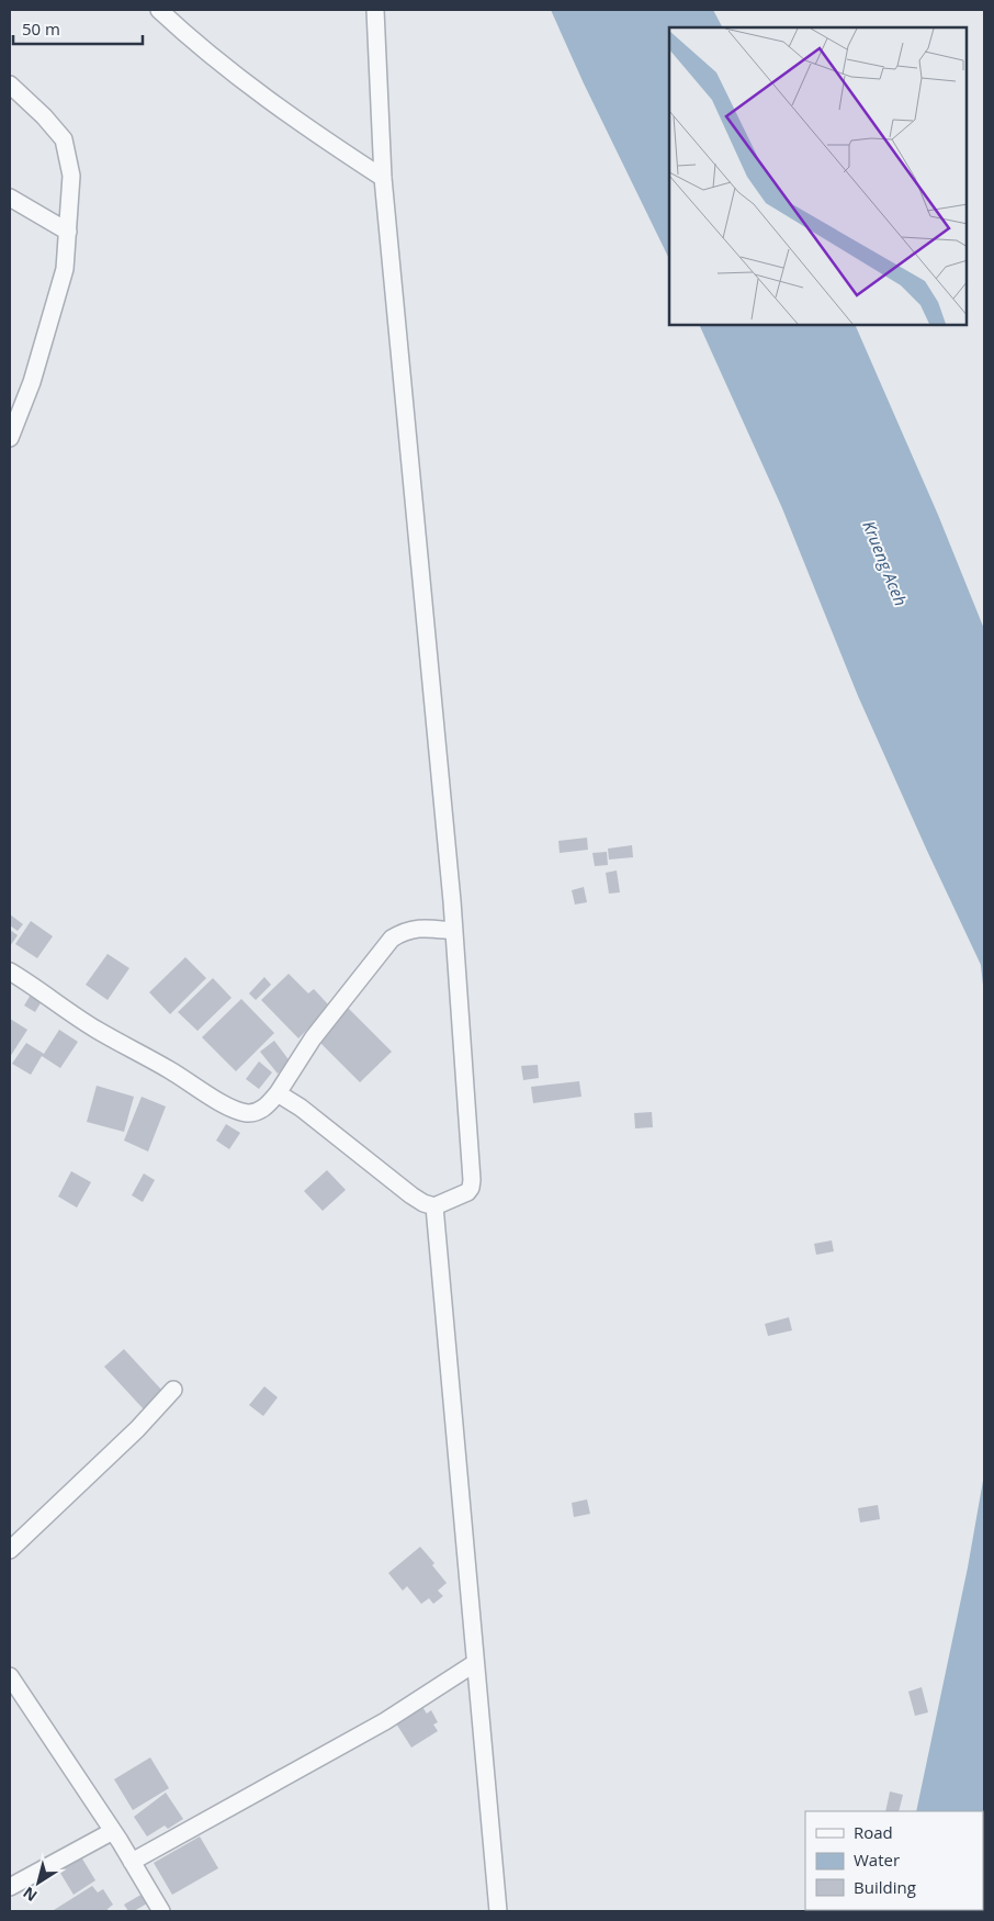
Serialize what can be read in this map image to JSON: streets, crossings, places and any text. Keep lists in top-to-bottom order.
{
  "water": ["Krueng Aceh"],
  "legend": ["Road", "Water", "Building"],
  "scale_bar": "50 m",
  "north": "bottom left"
}
